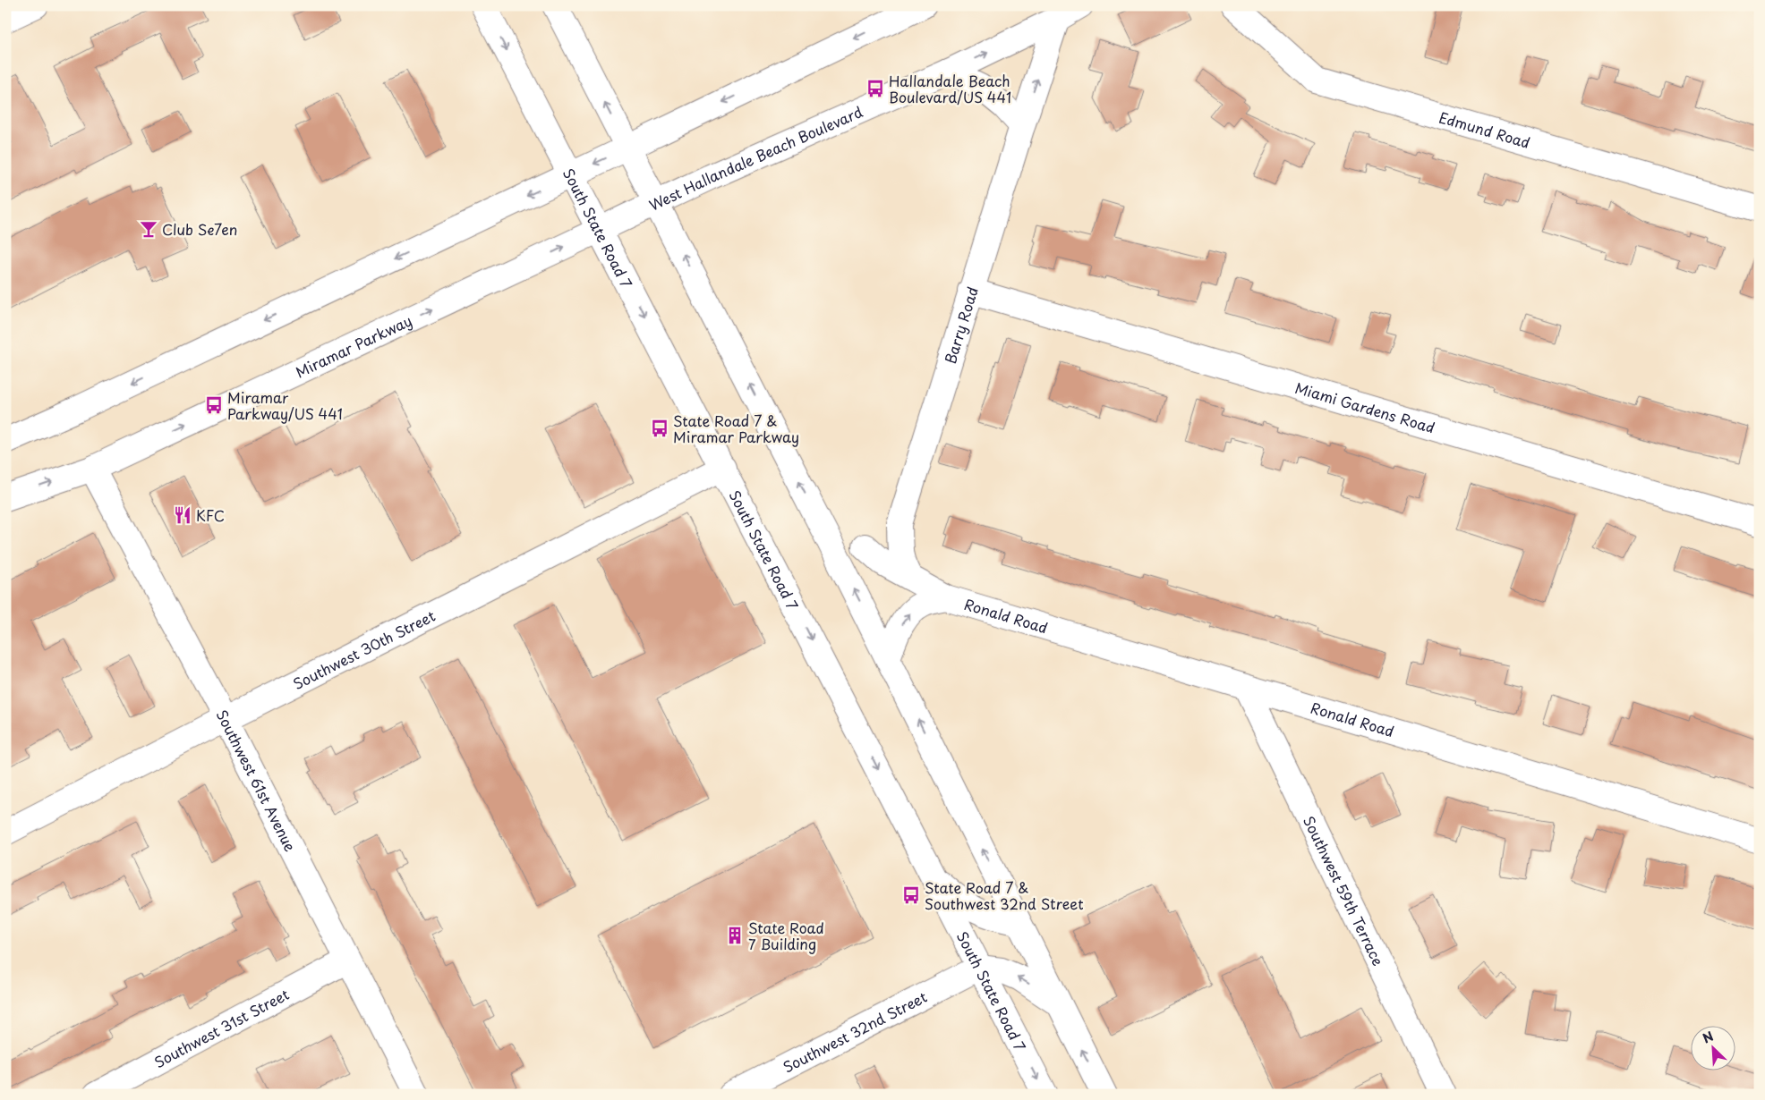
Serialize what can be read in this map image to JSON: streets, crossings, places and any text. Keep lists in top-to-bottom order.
{
  "streets": {
    "street": [
      "Edmund Road",
      "West Hallandale Beach Boulevard",
      "South State Road 7",
      "Barry Road",
      "Miramar Parkway",
      "Miami Gardens Road",
      "Ronald Road",
      "Southwest 30th Street",
      "Southwest 61st Avenue",
      "Southwest 59th Terrace",
      "Southwest 31st Street",
      "Southwest 32nd Street"
    ]
  },
  "crossings": [
    ["West Hallandale Beach Boulevard", "South State Road 7"],
    ["West Hallandale Beach Boulevard", "Barry Road"],
    ["West Hallandale Beach Boulevard", "Miramar Parkway"],
    ["South State Road 7", "Miramar Parkway"],
    ["South State Road 7", "Southwest 30th Street"],
    ["South State Road 7", "Southwest 32nd Street"],
    ["Barry Road", "Miami Gardens Road"],
    ["Barry Road", "Ronald Road"],
    ["Miramar Parkway", "Southwest 61st Avenue"],
    ["Ronald Road", "Southwest 59th Terrace"],
    ["Southwest 30th Street", "Southwest 61st Avenue"],
    ["Southwest 61st Avenue", "Southwest 31st Street"]
  ],
  "places": {
    "bus stop": [
      "Hallandale Beach Boulevard/US 441",
      "Miramar Parkway/US 441",
      "State Road 7 & Miramar Parkway",
      "State Road 7 & Southwest 32nd Street"
    ],
    "bar": ["Club Se7en"],
    "restaurant": ["KFC"],
    "building": ["State Road 7 Building"]
  },
  "north": "top left"
}
